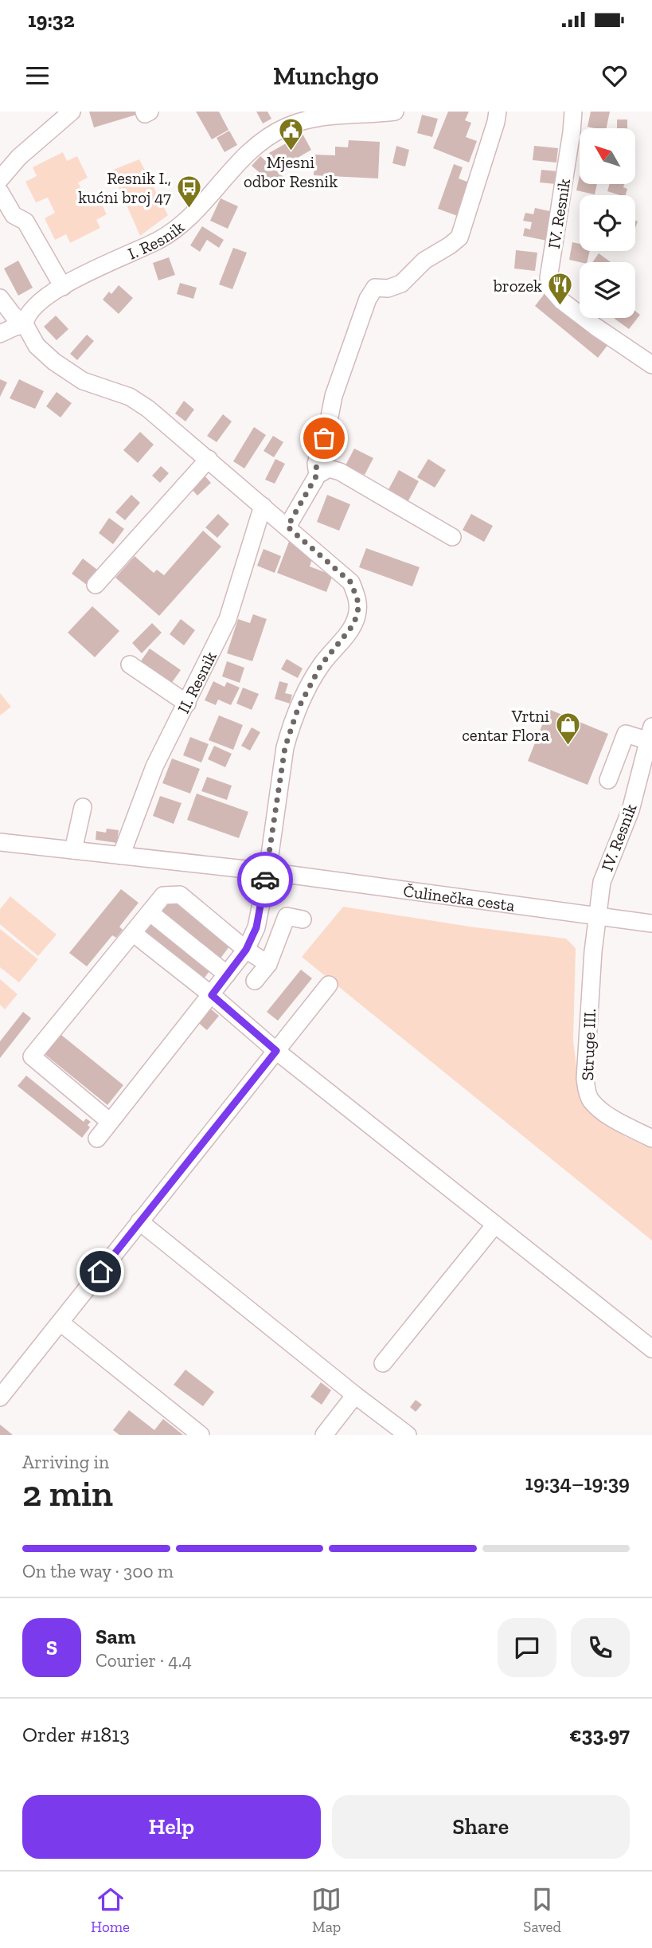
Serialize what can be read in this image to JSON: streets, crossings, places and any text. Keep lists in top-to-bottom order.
{
  "streets": {
    "street": [
      "IV. Resnik",
      "I. Resnik",
      "II. Resnik",
      "Čulinečka cesta",
      "Struge III."
    ]
  },
  "crossings": [
    ["IV. Resnik", "Čulinečka cesta"],
    ["IV. Resnik", "Struge III."],
    ["II. Resnik", "Čulinečka cesta"],
    ["Čulinečka cesta", "Struge III."]
  ],
  "places": {
    "public building": ["Mjesni odbor Resnik"],
    "bus stop": ["Resnik I., kućni broj 47"],
    "restaurant": ["brozek"],
    "shop": ["Vrtni centar Flora"]
  },
  "north": "top left",
  "page": {
    "status": "19:32",
    "header": "Munchgo",
    "heading": ["2 min", "Arriving in", "19:34–19:39"],
    "panel": [
      "Sam",
      "Courier · 4.4",
      "Order #1813",
      "€33.97"
    ],
    "bar": "On the way · 300 m",
    "round": "S",
    "buttons": ["Help", "Share"],
    "tabs": ["Home", "Map", "Saved"]
  }
}
